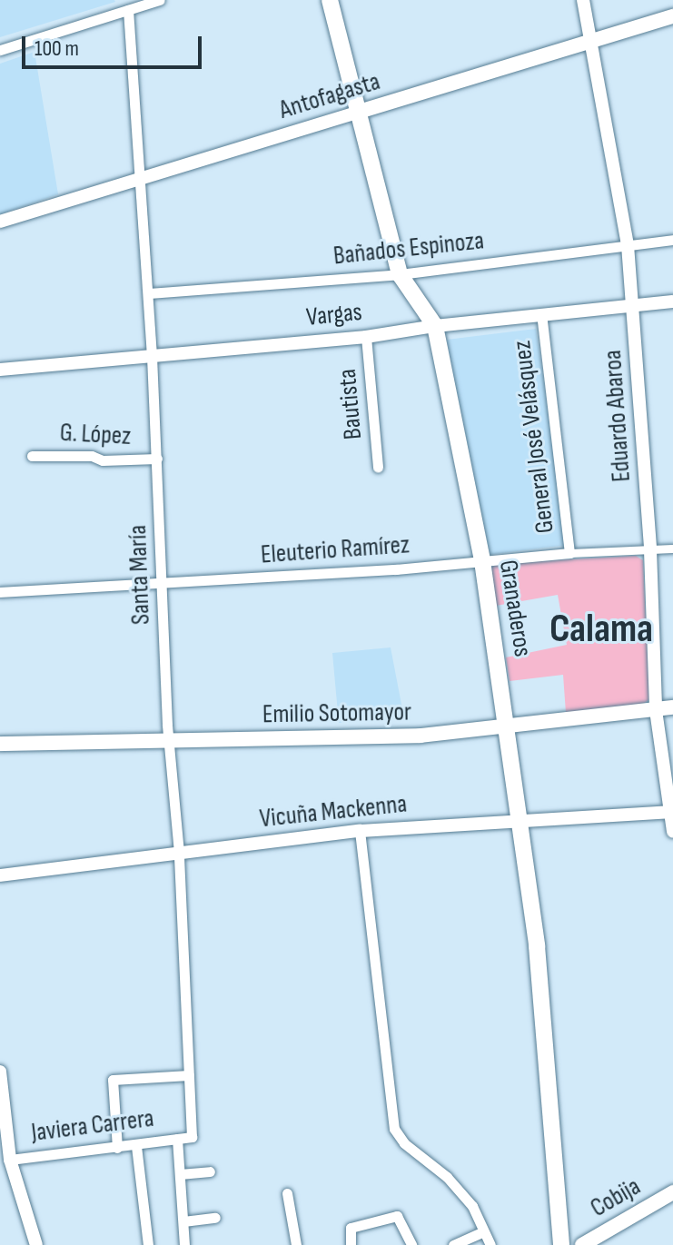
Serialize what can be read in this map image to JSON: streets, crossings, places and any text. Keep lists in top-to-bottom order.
{
  "streets": {
    "main road": [
      "Antofagasta",
      "Granaderos",
      "Emilio Sotomayor",
      "Cobija"
    ],
    "street": [
      "Bañados Espinoza",
      "Vargas",
      "Bautista",
      "Eduardo Abaroa",
      "G. López",
      "General José Velásquez",
      "Eleuterio Ramírez",
      "Santa María",
      "Vicuña Mackenna",
      "Javiera Carrera"
    ]
  },
  "crossings": [
    ["Antofagasta", "Eduardo Abaroa"],
    ["Antofagasta", "Santa María"],
    ["Antofagasta", "Granaderos"],
    ["Bañados Espinoza", "Eduardo Abaroa"],
    ["Bañados Espinoza", "Santa María"],
    ["Bañados Espinoza", "Granaderos"],
    ["Vargas", "Bautista"],
    ["Vargas", "Eduardo Abaroa"],
    ["Vargas", "General José Velásquez"],
    ["Vargas", "Santa María"],
    ["Vargas", "Granaderos"],
    ["Eduardo Abaroa", "Eleuterio Ramírez"],
    ["Eduardo Abaroa", "Emilio Sotomayor"],
    ["Eduardo Abaroa", "Vicuña Mackenna"],
    ["G. López", "Santa María"],
    ["General José Velásquez", "Eleuterio Ramírez"],
    ["Eleuterio Ramírez", "Santa María"],
    ["Eleuterio Ramírez", "Granaderos"],
    ["Santa María", "Emilio Sotomayor"],
    ["Santa María", "Vicuña Mackenna"],
    ["Santa María", "Javiera Carrera"],
    ["Granaderos", "Emilio Sotomayor"],
    ["Granaderos", "Vicuña Mackenna"]
  ],
  "districts": ["Calama"],
  "scale_bar": "100 m"
}
